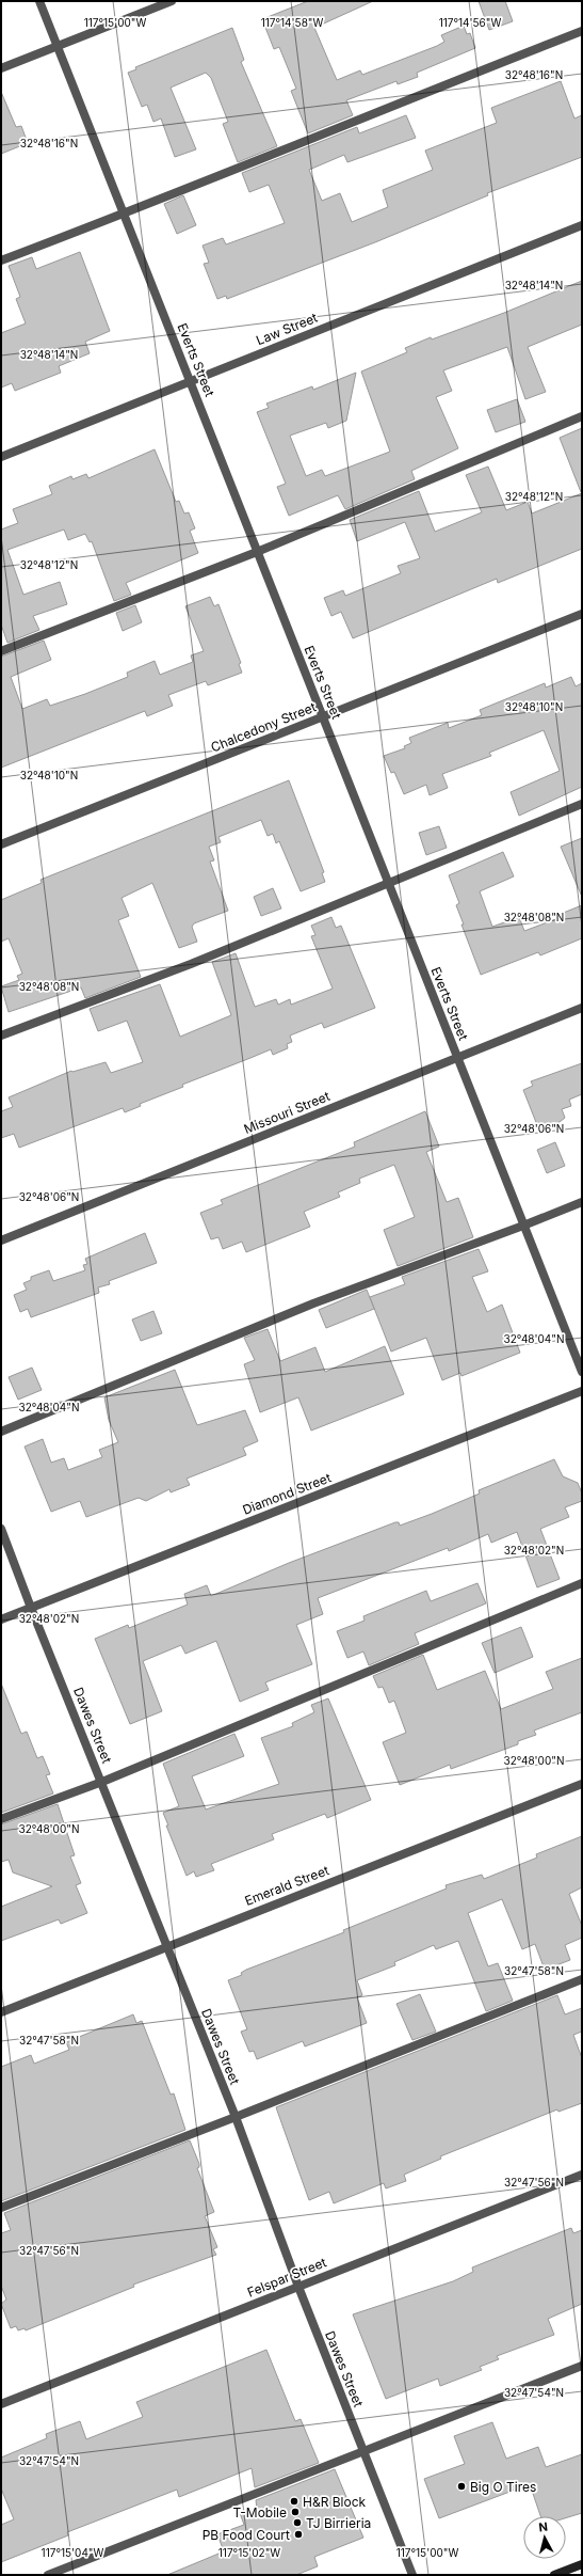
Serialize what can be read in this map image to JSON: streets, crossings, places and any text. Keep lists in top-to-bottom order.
{
  "streets": {
    "street": [
      "Law Street",
      "Everts Street",
      "Chalcedony Street",
      "Missouri Street",
      "Diamond Street",
      "Dawes Street",
      "Emerald Street",
      "Felspar Street"
    ]
  },
  "crossings": [
    ["Law Street", "Everts Street"],
    ["Everts Street", "Chalcedony Street"],
    ["Everts Street", "Missouri Street"],
    ["Diamond Street", "Dawes Street"],
    ["Dawes Street", "Emerald Street"],
    ["Dawes Street", "Felspar Street"]
  ],
  "places": [
    "Big O Tires",
    "H&R Block",
    "T-Mobile",
    "TJ Birrieria",
    "PB Food Court"
  ],
  "north": "top",
  "coordinates": [
    "117°15'00\"W",
    "117°14'58\"W",
    "117°14'56\"W",
    "32°48'16\"N",
    "32°48'14\"N",
    "32°48'12\"N",
    "32°48'10\"N",
    "32°48'08\"N",
    "32°48'06\"N",
    "32°48'04\"N",
    "32°48'02\"N",
    "32°48'00\"N",
    "32°47'58\"N",
    "32°47'56\"N",
    "32°47'54\"N",
    "117°15'04\"W",
    "117°15'02\"W"
  ]
}
